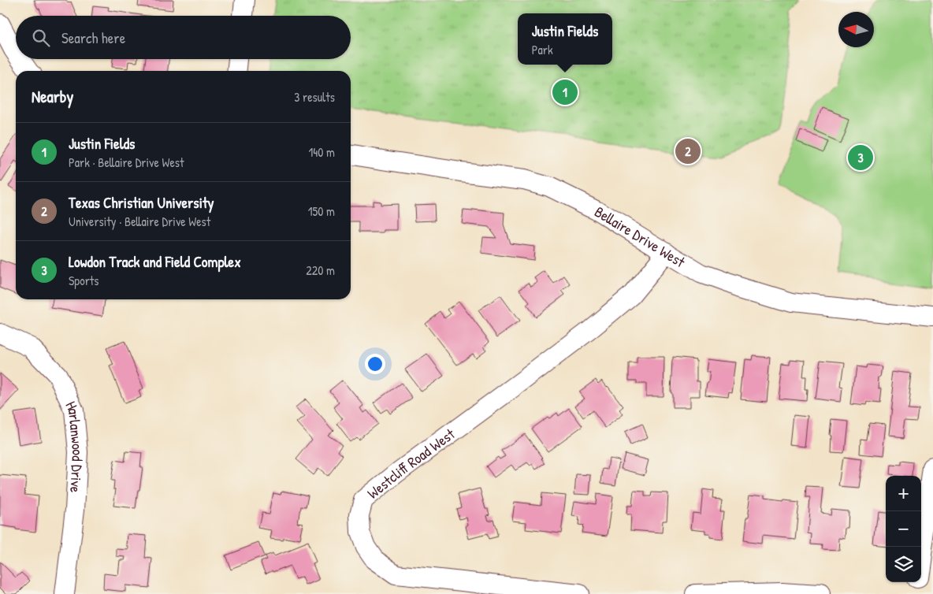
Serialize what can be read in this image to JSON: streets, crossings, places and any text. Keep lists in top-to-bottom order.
{
  "streets": {
    "street": ["Bellaire Drive West", "Harlanwood Drive", "Westcliff Road West"]
  },
  "crossings": [
    ["Bellaire Drive West", "Westcliff Road West"]
  ],
  "north": "left",
  "page": {
    "popup": ["Justin Fields", "Park"],
    "search": "Search here",
    "heading": ["Nearby", "3 results"],
    "pins": ["1", "2", "3"],
    "list": [
      {
        "mark": "1",
        "name": "Justin Fields",
        "note": "Park · Bellaire Drive West",
        "value": "140 m"
      },
      {
        "mark": "2",
        "name": "Texas Christian University",
        "note": "University · Bellaire Drive West",
        "value": "150 m"
      },
      {
        "mark": "3",
        "name": "Lowdon Track and Field Complex",
        "note": "Sports",
        "value": "220 m"
      }
    ],
    "map_buttons": ["+", "−"]
  }
}
